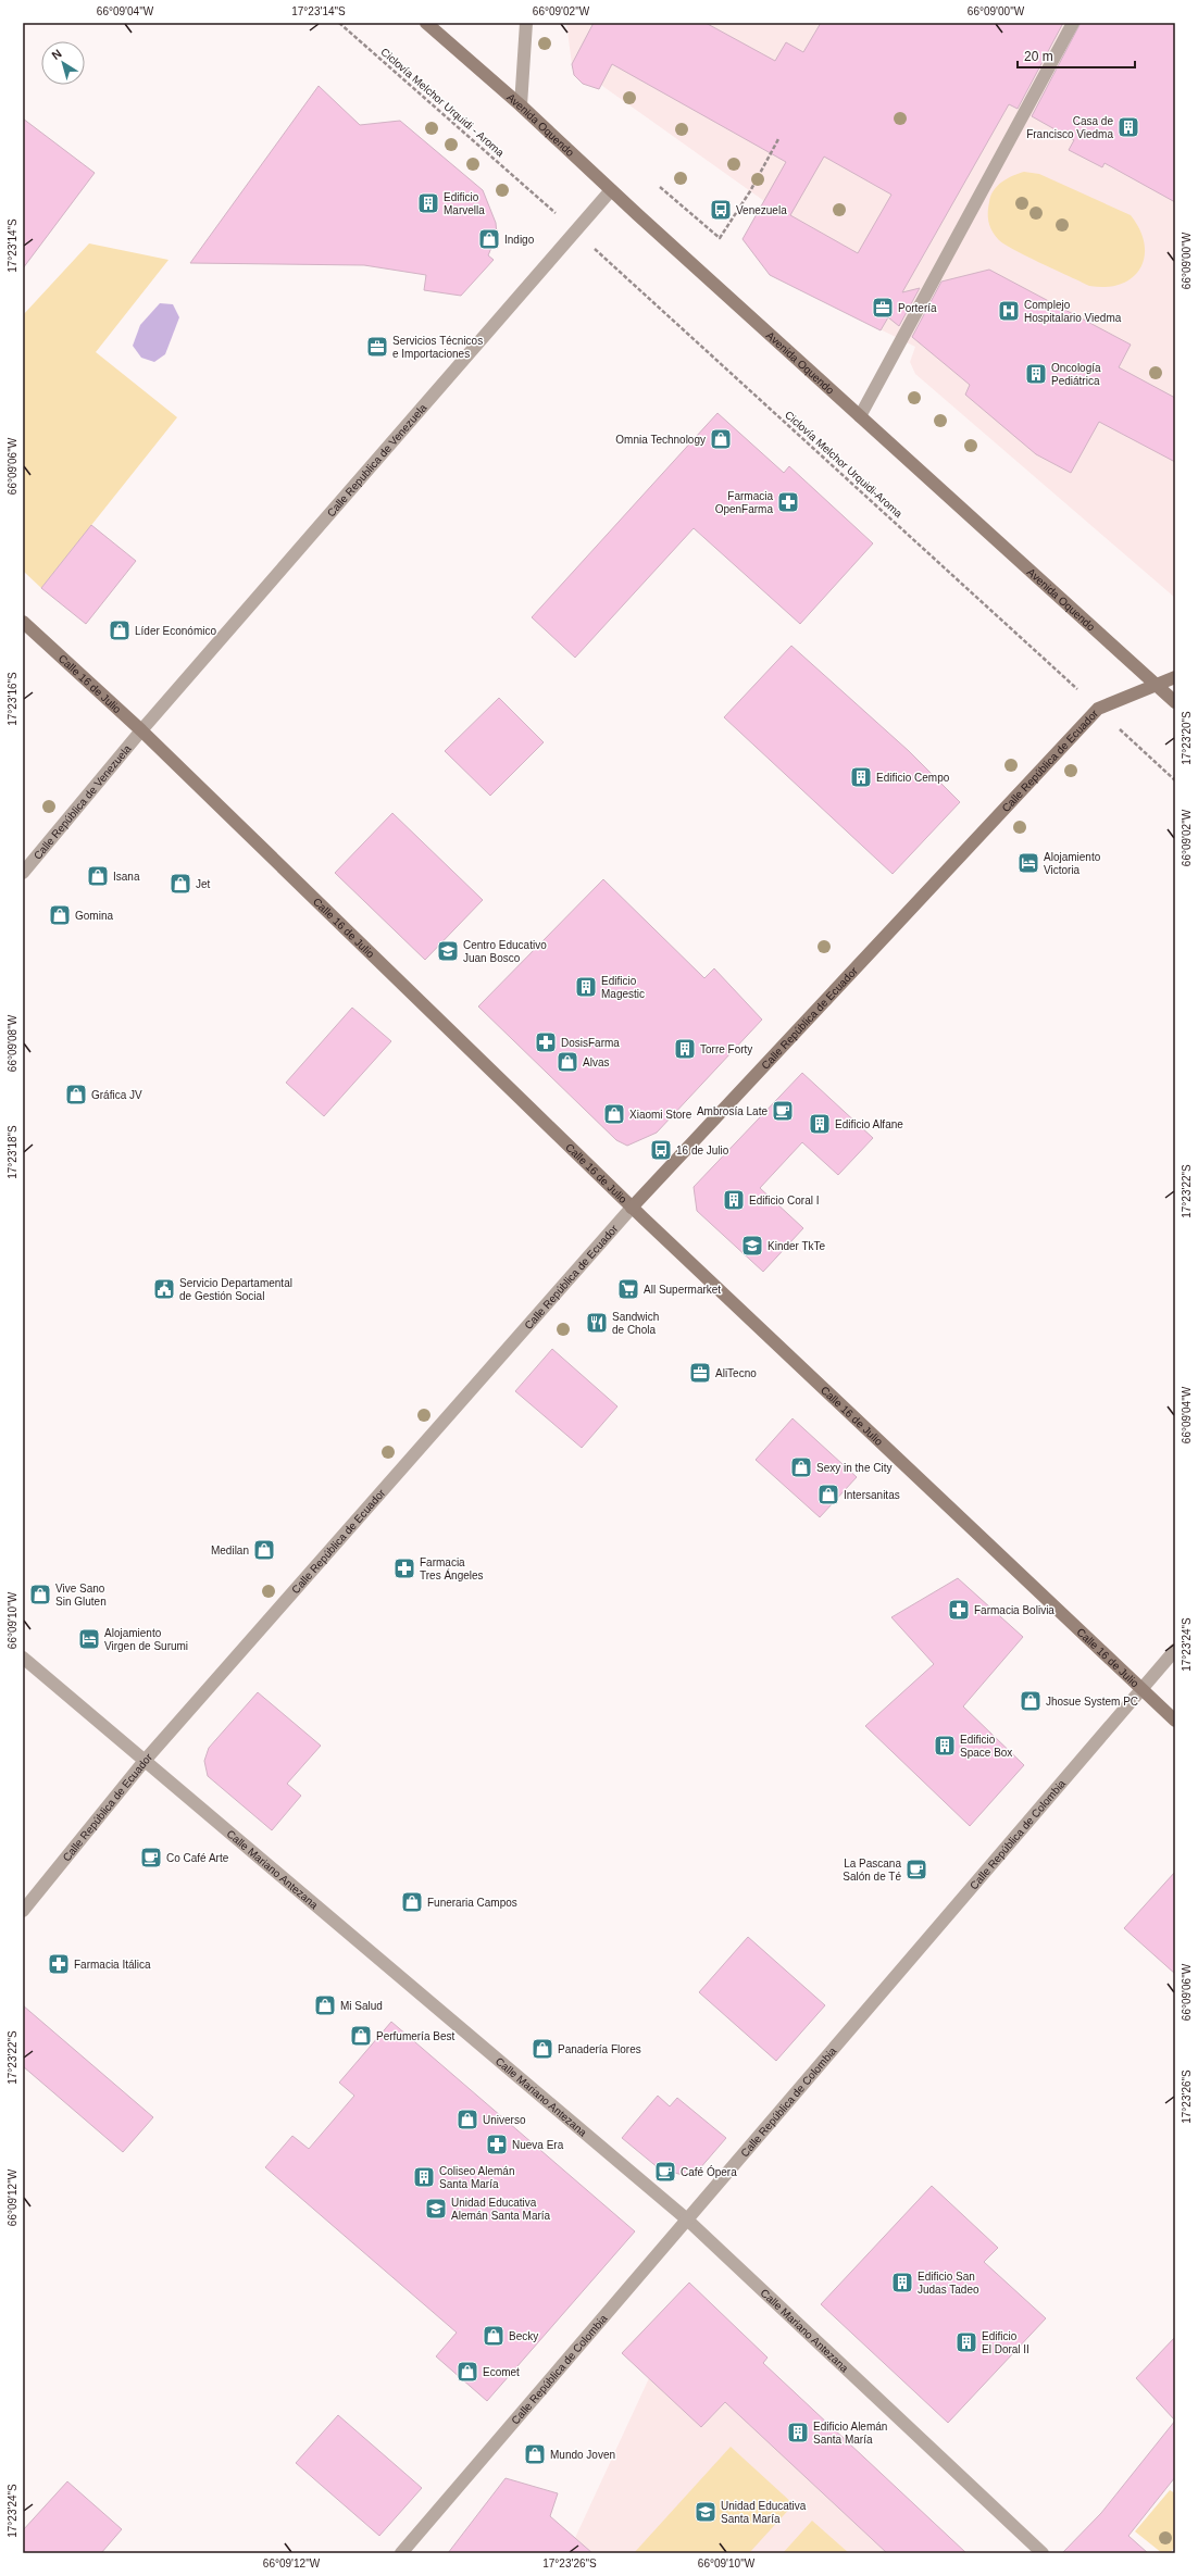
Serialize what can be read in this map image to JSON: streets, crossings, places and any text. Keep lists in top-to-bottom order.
{
  "streets": {
    "main road": ["Avenida Oquendo", "Calle 16 de Julio", "Calle República de Ecuador"],
    "street": [
      "Calle Republica de Venezuela",
      "Calle República de Venezuela",
      "Calle República de Colombia",
      "Calle Mariano Antezana"
    ],
    "path": ["Ciclovía Melchor Urquidi - Aroma", "Ciclovía Melchor Urquidi-Aroma"]
  },
  "crossings": [
    ["Avenida Oquendo", "Calle Republica de Venezuela"],
    ["Avenida Oquendo", "Calle República de Ecuador"],
    ["Calle Republica de Venezuela", "Calle 16 de Julio"],
    ["Calle Republica de Venezuela", "Calle República de Venezuela"],
    ["Calle 16 de Julio", "Calle República de Ecuador"],
    ["Calle 16 de Julio", "Calle República de Venezuela"],
    ["Calle 16 de Julio", "Calle República de Colombia"],
    ["Calle República de Ecuador", "Calle Mariano Antezana"],
    ["Calle República de Colombia", "Calle Mariano Antezana"]
  ],
  "places": {
    "building": [
      "Casa de Francisco Viedma",
      "Edificio Marvella",
      "Oncología Pediátrica",
      "Edificio Cempo",
      "Edificio Magestic",
      "Torre Forty",
      "Edificio Alfane",
      "Edificio Coral I",
      "Edificio Space Box",
      "Coliseo Alemán Santa María",
      "Edificio San Judas Tadeo",
      "Edificio El Doral II",
      "Edificio Alemán Santa María"
    ],
    "bus stop": ["Venezuela", "16 de Julio"],
    "shop": [
      "Indigo",
      "Omnia Technology",
      "Líder Económico",
      "Isana",
      "Jet",
      "Gomina",
      "Alvas",
      "Gráfica JV",
      "Xiaomi Store",
      "Sexy in the City",
      "Intersanitas",
      "Medilan",
      "Vive Sano Sin Gluten",
      "Jhosue System PC",
      "Funeraria Campos",
      "Mi Salud",
      "Perfumería Best",
      "Panadería Flores",
      "Universo",
      "Becky",
      "Ecomet",
      "Mundo Joven"
    ],
    "office": ["Portería", "Servicios Técnicos e Importaciones", "AliTecno"],
    "hospital": ["Complejo Hospitalario Viedma"],
    "pharmacy": [
      "Farmacia OpenFarma",
      "DosisFarma",
      "Farmacia Tres Ángeles",
      "Farmacia Bolivia",
      "Farmacia Itálica",
      "Nueva Era"
    ],
    "hotel": ["Alojamiento Victoria", "Alojamiento Virgen de Surumi"],
    "school or university": [
      "Centro Educativo Juan Bosco",
      "Kinder TkTe",
      "Unidad Educativa Alemán Santa María",
      "Unidad Educativa Santa María"
    ],
    "cafe": [
      "Ambrosía Late",
      "Co Café Arte",
      "La Pascana Salón de Té",
      "Café Ópera"
    ],
    "public building": ["Servicio Departamental de Gestión Social"],
    "supermarket": ["All Supermarket"],
    "restaurant": ["Sandwich de Chola"]
  },
  "scale_bar": "20 m",
  "north": "top left",
  "coordinates": [
    "66°09'04\"W",
    "17°23'14\"S",
    "66°09'02\"W",
    "66°09'00\"W",
    "66°09'06\"W",
    "17°23'16\"S",
    "17°23'20\"S",
    "66°09'08\"W",
    "17°23'18\"S",
    "17°23'22\"S",
    "66°09'10\"W",
    "17°23'24\"S",
    "17°23'26\"S",
    "66°09'12\"W"
  ]
}
